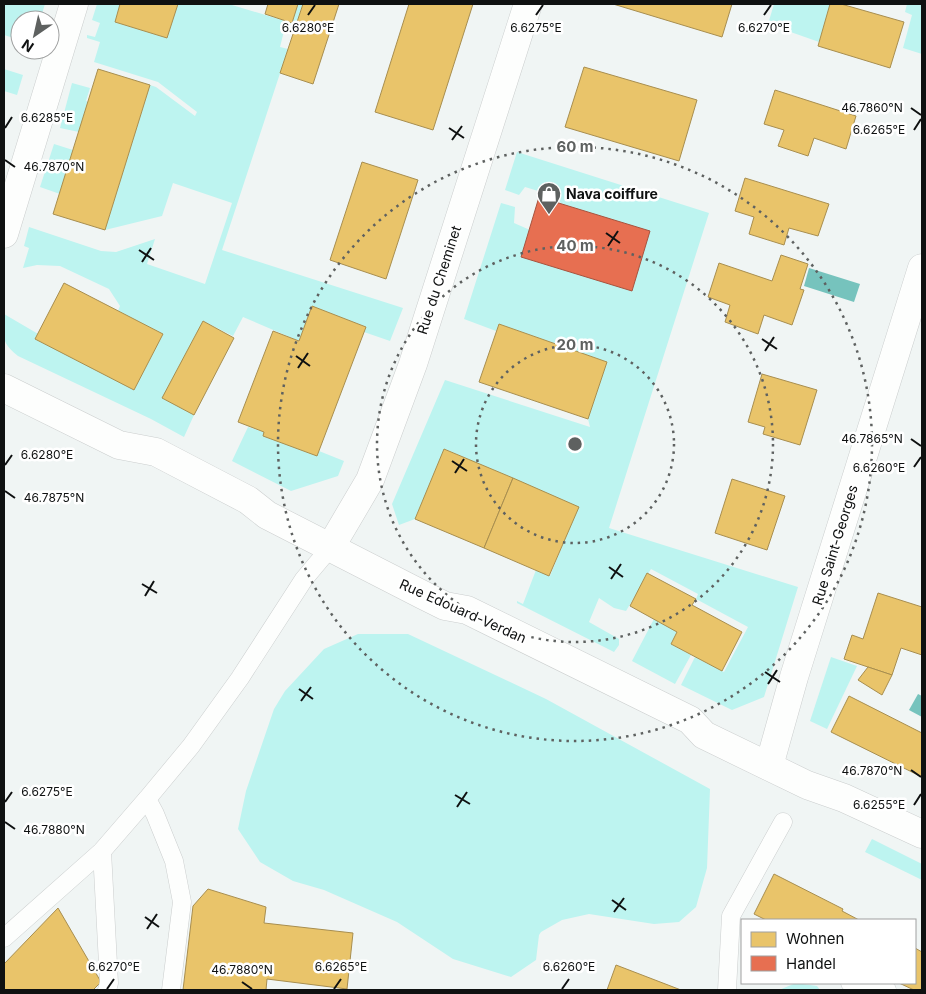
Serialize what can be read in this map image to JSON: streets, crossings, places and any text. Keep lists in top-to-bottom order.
{
  "streets": {
    "street": ["Rue du Cheminet", "Rue Saint-Georges", "Rue Edouard-Verdan"]
  },
  "crossings": [
    ["Rue du Cheminet", "Rue Edouard-Verdan"],
    ["Rue Saint-Georges", "Rue Edouard-Verdan"]
  ],
  "places": {
    "shop": ["Nava coiffure"]
  },
  "legend": ["Wohnen", "Handel"],
  "north": "bottom left",
  "coordinates": [
    "6.6280°E",
    "6.6275°E",
    "6.6270°E",
    "46.7860°N",
    "6.6285°E",
    "6.6265°E",
    "46.7870°N",
    "46.7865°N",
    "6.6260°E",
    "46.7875°N",
    "6.6255°E",
    "46.7880°N"
  ],
  "rings": ["60 m", "40 m", "20 m"]
}
